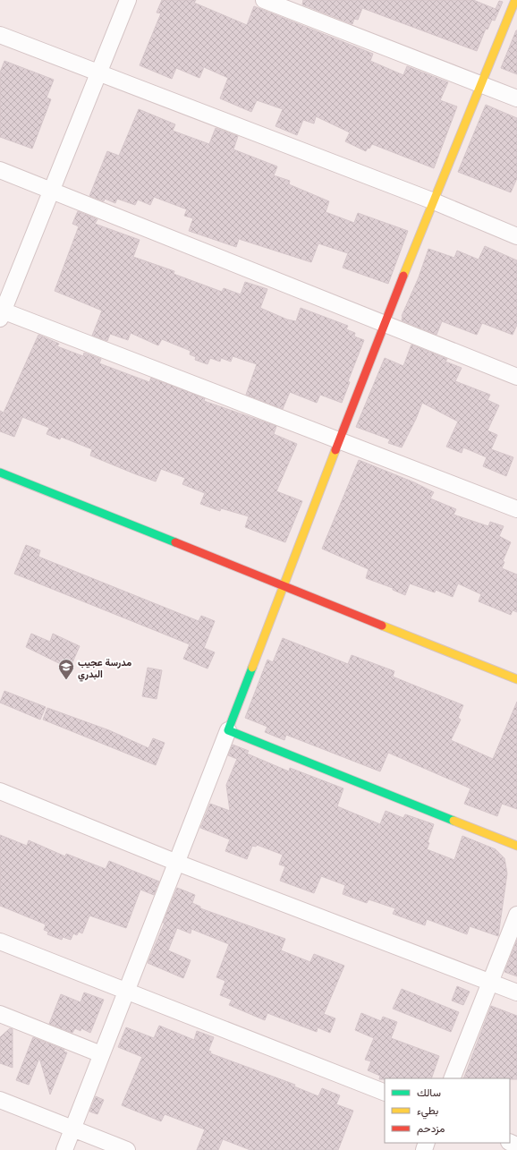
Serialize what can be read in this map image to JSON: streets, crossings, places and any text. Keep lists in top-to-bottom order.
{
  "places": {
    "school or university": ["مدرسة عجيب البدري"]
  },
  "legend": ["سالك", "بطيء", "مزدحم"]
}
